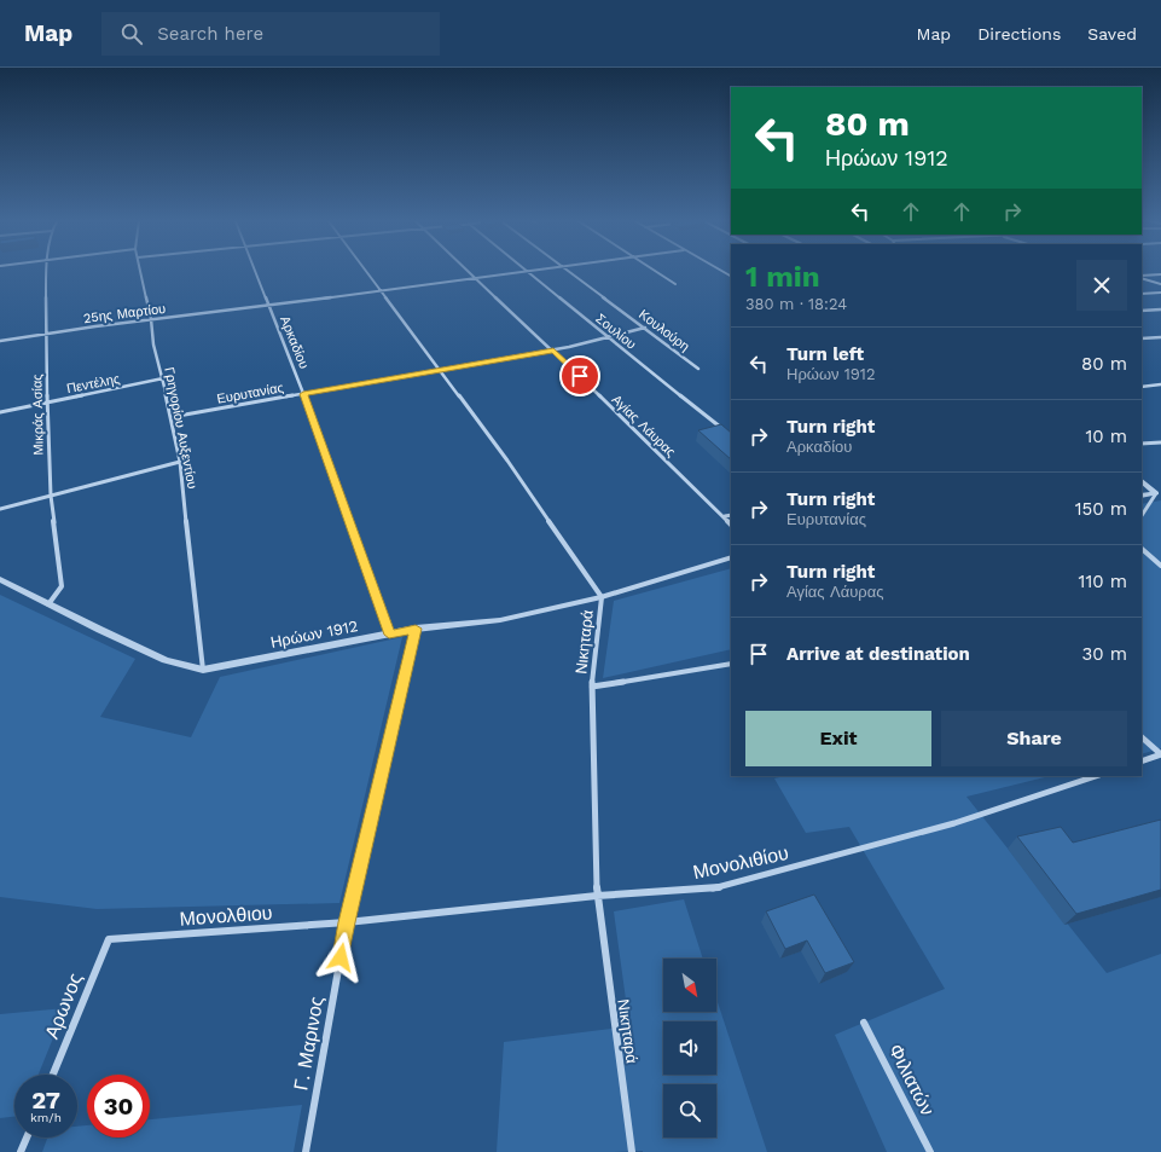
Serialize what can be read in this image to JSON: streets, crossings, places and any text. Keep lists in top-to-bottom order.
{
  "streets": {
    "street": [
      "25ης Μαρτίου",
      "Κουλούρη",
      "Σουλίου",
      "Αρκαδίου",
      "Πεντέλης",
      "Ευρυτανίας",
      "Μικράς Ασίας",
      "Αγίας Λάυρας",
      "Γρηγορίου Αυξεντίου",
      "Ηρώων 1912",
      "Νικηταρά",
      "Μονολιθίου",
      "Μονολθιου",
      "Αρωνος",
      "Γ. Μαρινος",
      "Φιλιατών"
    ]
  },
  "crossings": [
    ["25ης Μαρτίου", "Αρκαδίου"],
    ["25ης Μαρτίου", "Μικράς Ασίας"],
    ["25ης Μαρτίου", "Αγίας Λάυρας"],
    ["25ης Μαρτίου", "Γρηγορίου Αυξεντίου"],
    ["25ης Μαρτίου", "Νικηταρά"],
    ["Κουλούρη", "Ευρυτανίας"],
    ["Σουλίου", "Ευρυτανίας"],
    ["Αρκαδίου", "Ευρυτανίας"],
    ["Αρκαδίου", "Ηρώων 1912"],
    ["Πεντέλης", "Μικράς Ασίας"],
    ["Πεντέλης", "Γρηγορίου Αυξεντίου"],
    ["Ευρυτανίας", "Αγίας Λάυρας"],
    ["Ευρυτανίας", "Γρηγορίου Αυξεντίου"],
    ["Ευρυτανίας", "Νικηταρά"],
    ["Μικράς Ασίας", "Ηρώων 1912"],
    ["Γρηγορίου Αυξεντίου", "Ηρώων 1912"],
    ["Ηρώων 1912", "Νικηταρά"],
    ["Ηρώων 1912", "Γ. Μαρινος"],
    ["Νικηταρά", "Μονολιθίου"],
    ["Μονολιθίου", "Μονολθιου"],
    ["Μονολιθίου", "Γ. Μαρινος"],
    ["Μονολθιου", "Αρωνος"],
    ["Μονολθιου", "Γ. Μαρινος"]
  ],
  "north": "bottom right",
  "page": {
    "header": "Map",
    "search": "Search here",
    "nav": ["Map", "Directions", "Saved"],
    "turn": ["80 m", "Ηρώων 1912"],
    "heading": ["1 min", "380 m · 18:24"],
    "list": [
      {
        "name": "Turn left",
        "note": "Ηρώων 1912",
        "value": "80 m"
      },
      {
        "name": "Turn right",
        "note": "Αρκαδίου",
        "value": "10 m"
      },
      {
        "name": "Turn right",
        "note": "Ευρυτανίας",
        "value": "150 m"
      },
      {
        "name": "Turn right",
        "note": "Αγίας Λάυρας",
        "value": "110 m"
      },
      {
        "name": "Arrive at destination",
        "value": "30 m"
      }
    ],
    "buttons": ["Exit", "Share"],
    "speed": "27 km/h",
    "limit": "30"
  }
}
